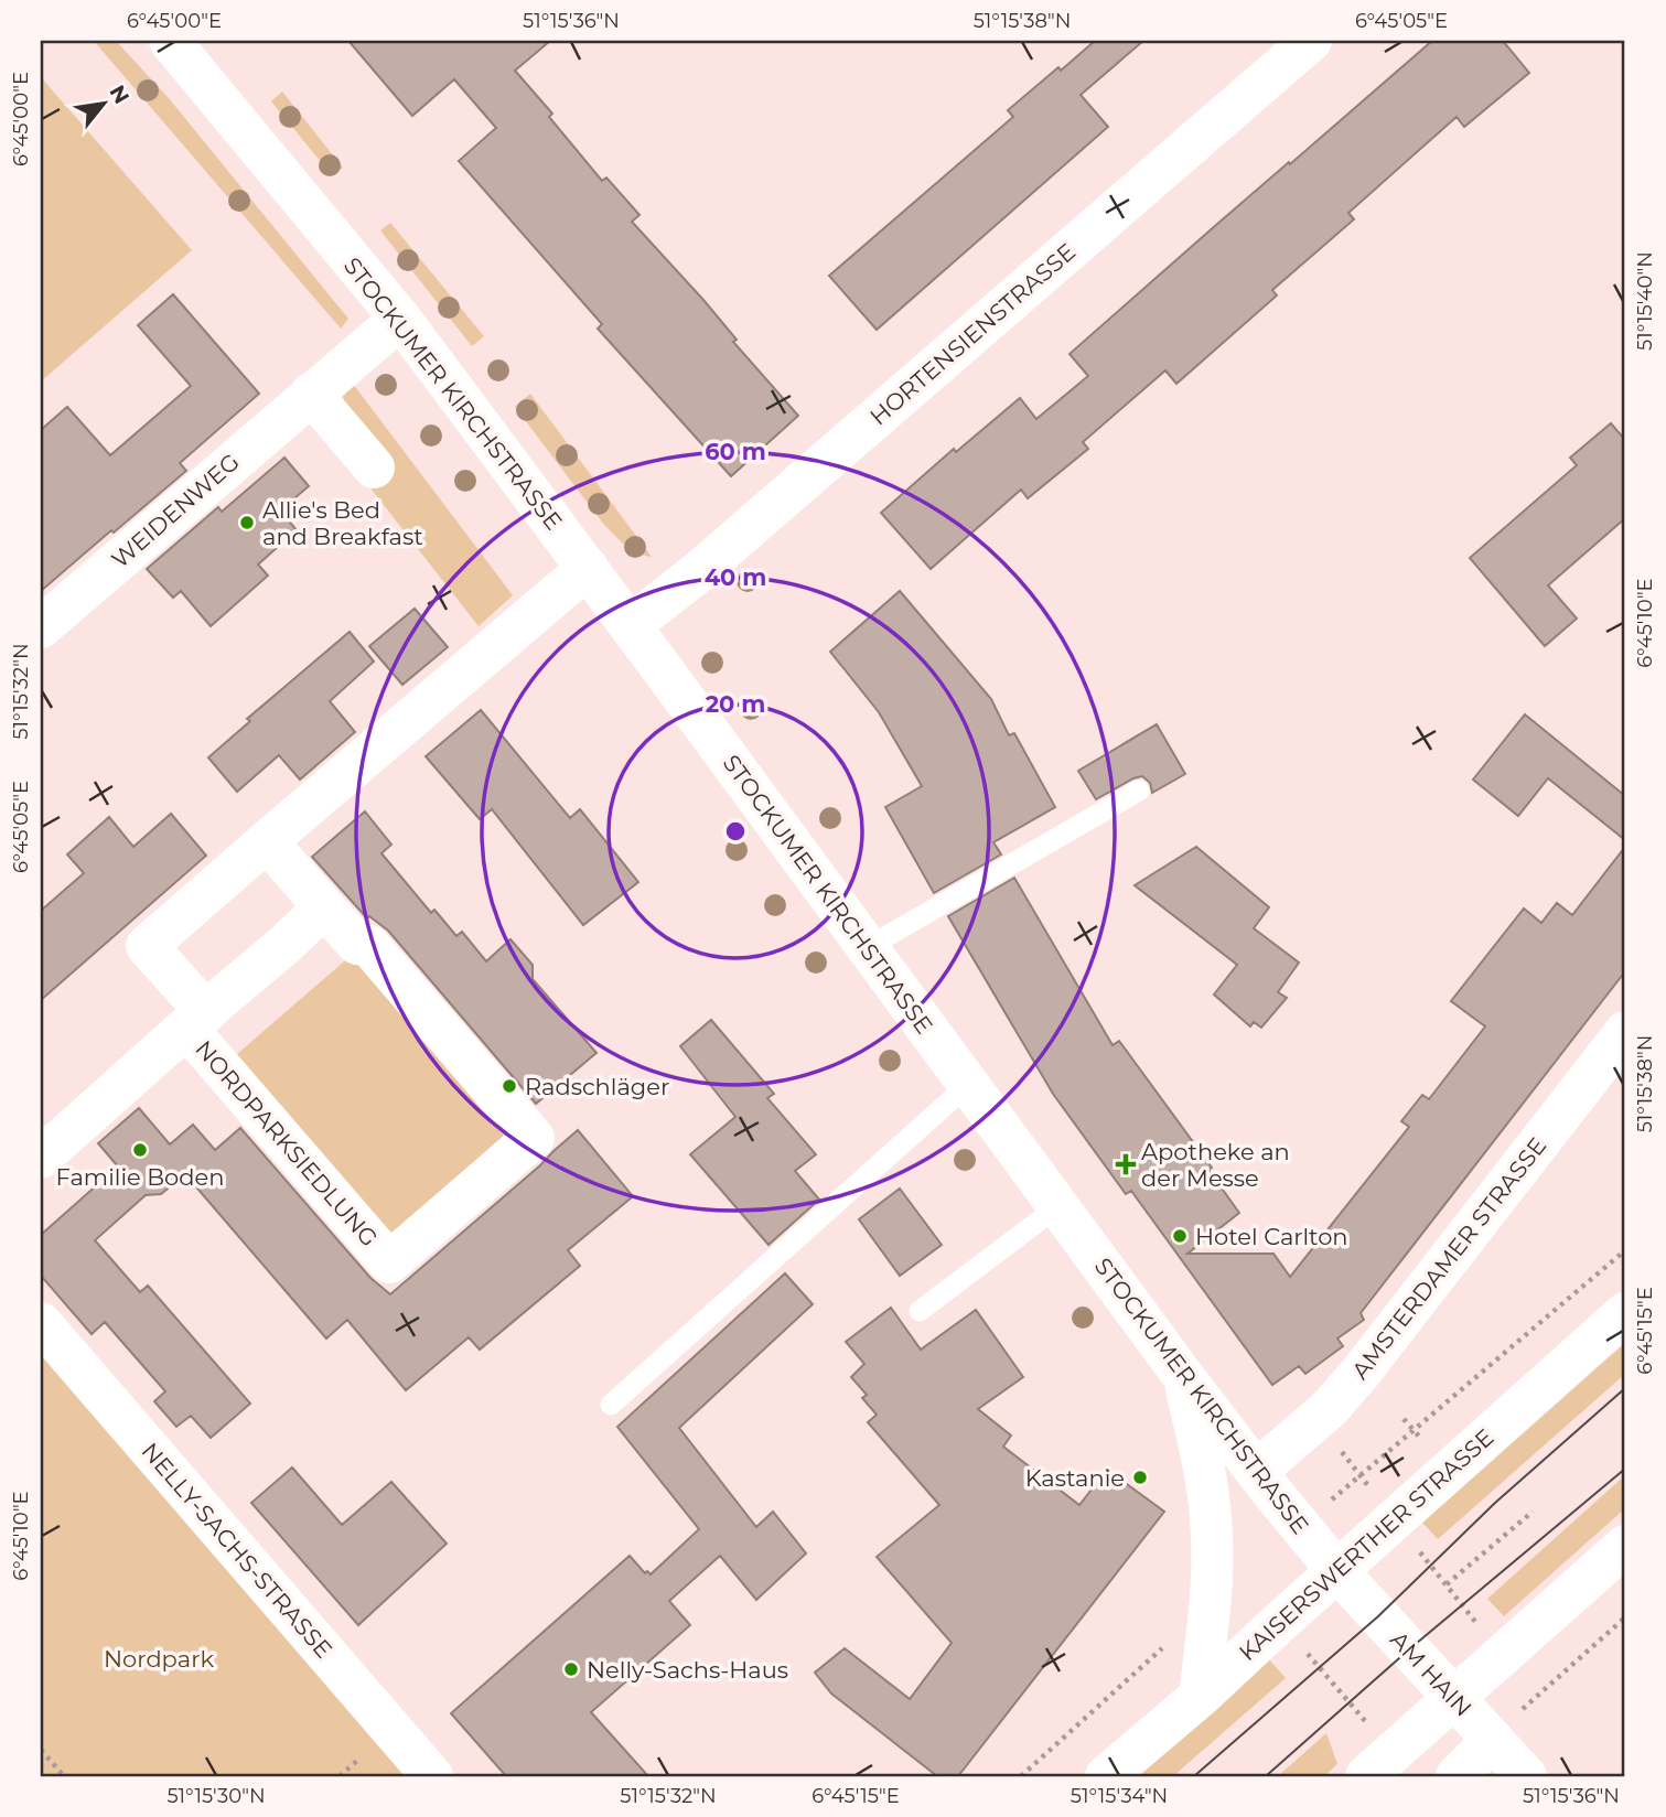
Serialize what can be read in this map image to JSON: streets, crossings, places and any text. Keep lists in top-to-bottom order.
{
  "streets": {
    "street": [
      "HORTENSIENSTRASSE",
      "STOCKUMER KIRCHSTRASSE",
      "WEIDENWEG",
      "NORDPARKSIEDLUNG",
      "AMSTERDAMER STRASSE",
      "KAISERSWERTHER STRASSE",
      "NELLY-SACHS-STRASSE",
      "AM HAIN"
    ]
  },
  "crossings": [
    ["HORTENSIENSTRASSE", "STOCKUMER KIRCHSTRASSE"],
    ["STOCKUMER KIRCHSTRASSE", "WEIDENWEG"],
    ["STOCKUMER KIRCHSTRASSE", "NORDPARKSIEDLUNG"],
    ["STOCKUMER KIRCHSTRASSE", "AMSTERDAMER STRASSE"],
    ["STOCKUMER KIRCHSTRASSE", "KAISERSWERTHER STRASSE"],
    ["STOCKUMER KIRCHSTRASSE", "AM HAIN"],
    ["KAISERSWERTHER STRASSE", "AM HAIN"]
  ],
  "parks": ["Nordpark"],
  "places": {
    "other": [
      "Allie's Bed and Breakfast",
      "Radschläger",
      "Familie Boden",
      "Hotel Carlton",
      "Kastanie",
      "Nelly-Sachs-Haus"
    ],
    "health": ["Apotheke an der Messe"]
  },
  "north": "top right",
  "coordinates": [
    "6°45'00\"E",
    "51°15'36\"N",
    "51°15'38\"N",
    "6°45'05\"E",
    "51°15'40\"N",
    "6°45'10\"E",
    "51°15'32\"N",
    "6°45'15\"E",
    "51°15'30\"N",
    "51°15'34\"N"
  ],
  "rings": ["60 m", "40 m", "20 m"]
}
